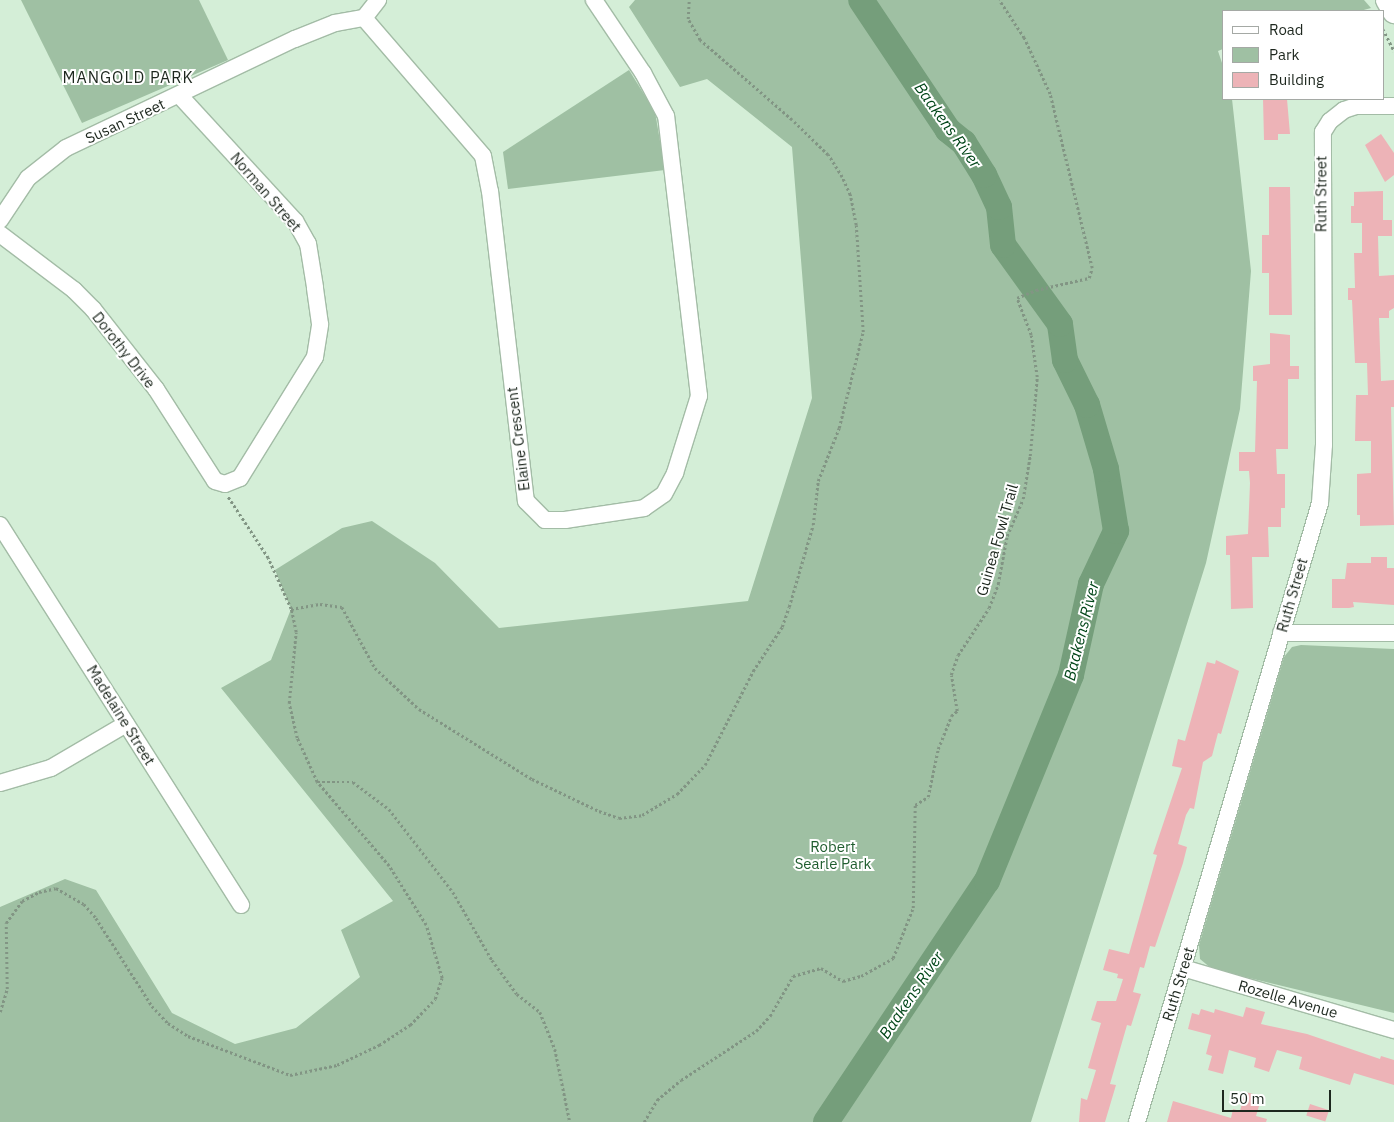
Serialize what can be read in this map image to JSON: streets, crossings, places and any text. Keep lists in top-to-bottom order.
{
  "streets": {
    "street": [
      "Susan Street",
      "Norman Street",
      "Ruth Street",
      "Dorothy Drive",
      "Elaine Crescent",
      "Madelaine Street",
      "Rozelle Avenue"
    ],
    "path": ["Guinea Fowl Trail"]
  },
  "crossings": [
    ["Susan Street", "Norman Street"],
    ["Susan Street", "Elaine Crescent"],
    ["Norman Street", "Dorothy Drive"],
    ["Ruth Street", "Rozelle Avenue"]
  ],
  "districts": ["MANGOLD PARK"],
  "water": ["Baakens River"],
  "parks": ["Robert Searle Park"],
  "legend": ["Road", "Park", "Building"],
  "scale_bar": "50 m"
}
